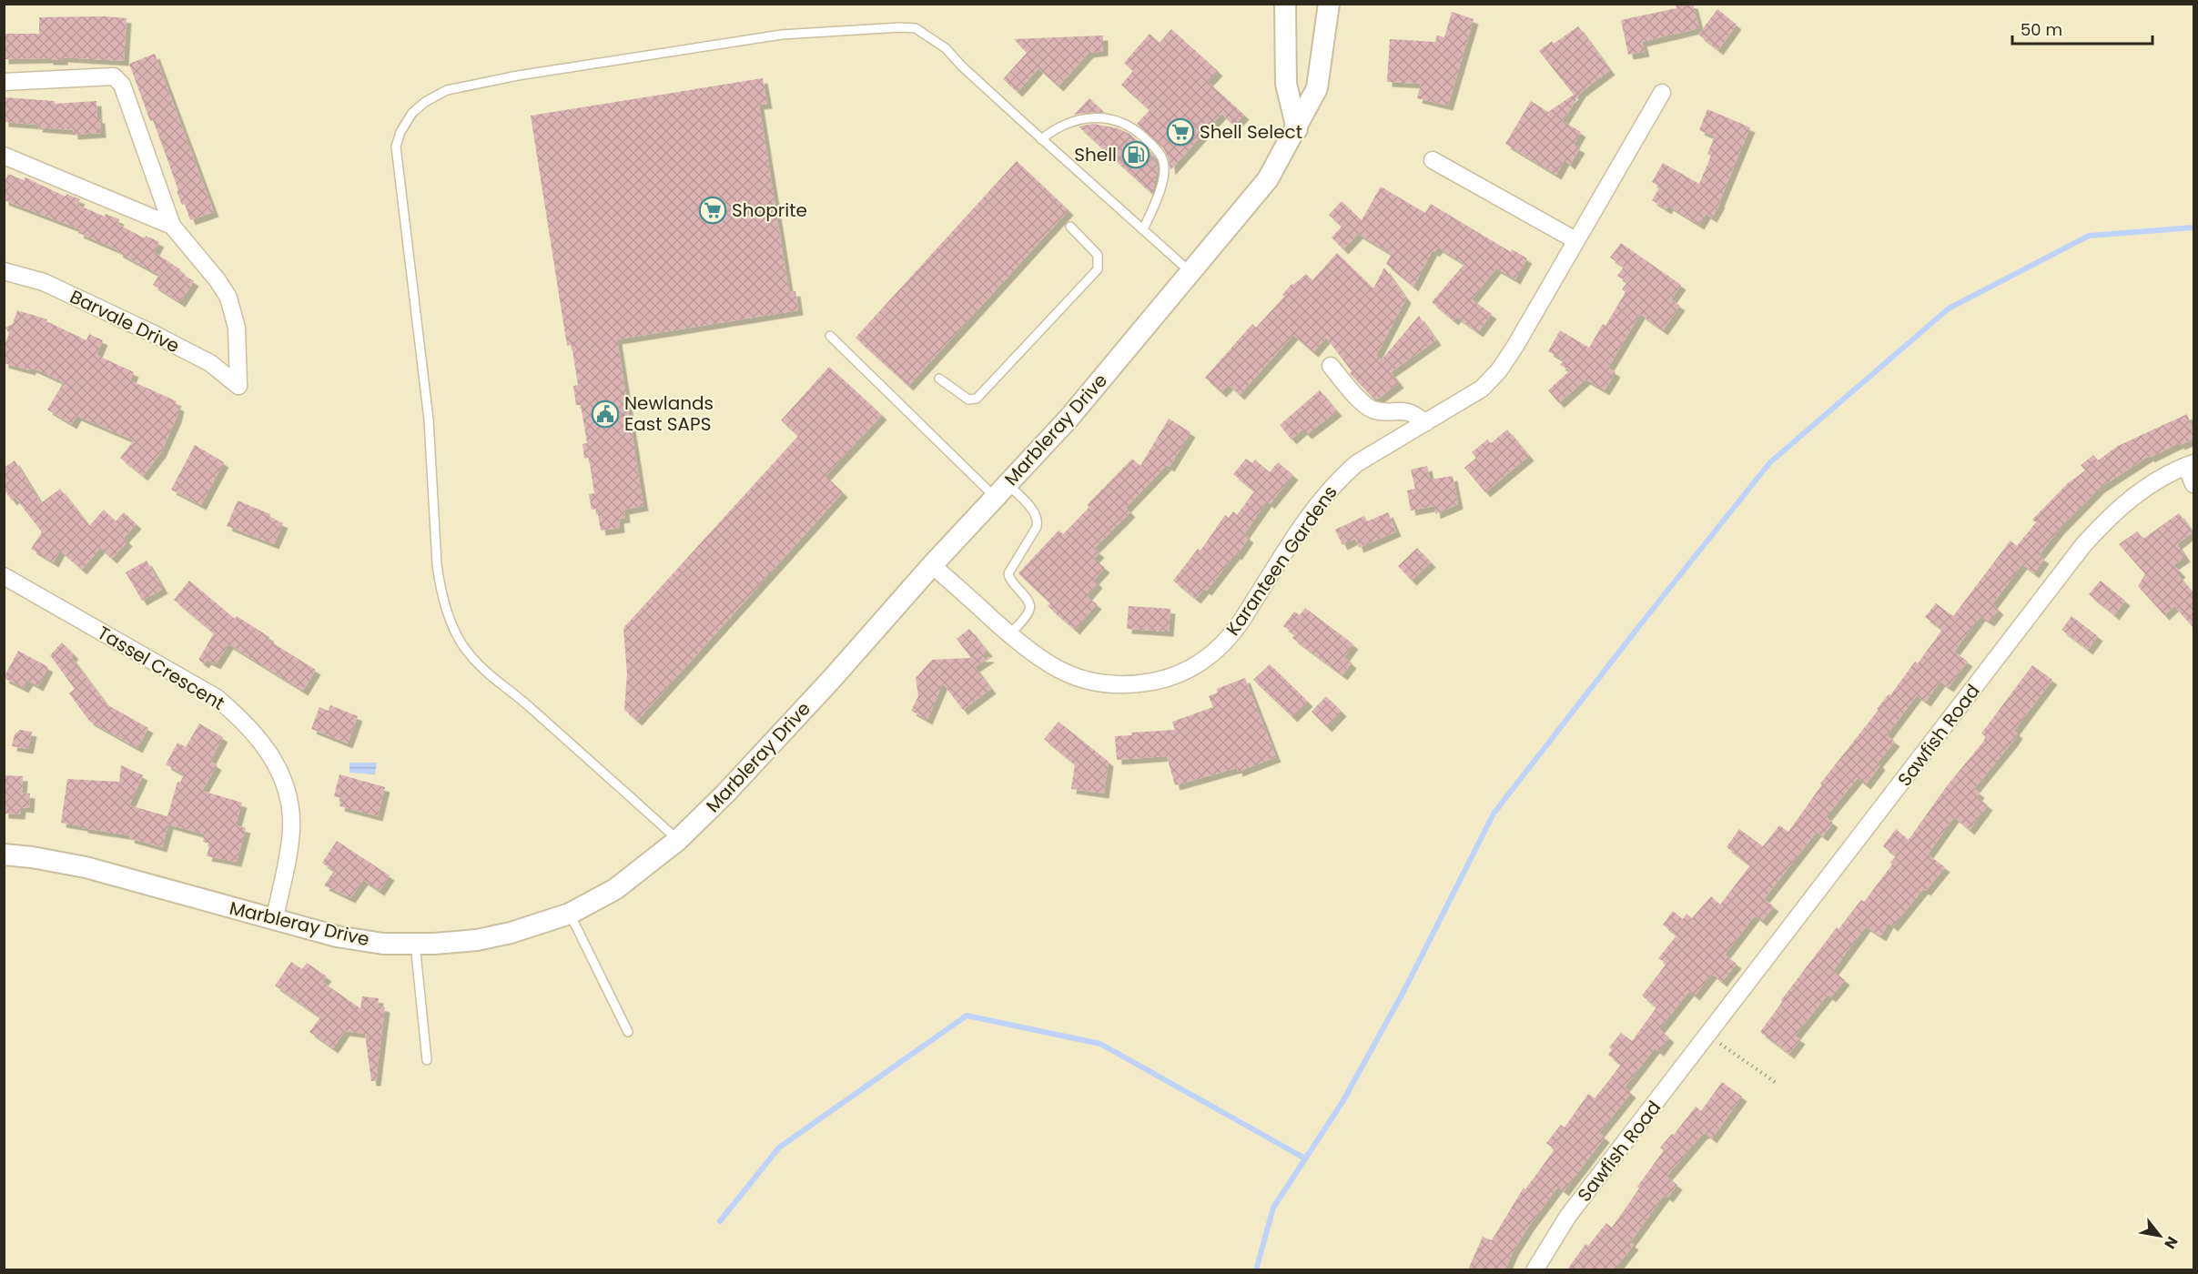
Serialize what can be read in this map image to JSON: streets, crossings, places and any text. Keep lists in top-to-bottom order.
{
  "streets": {
    "street": [
      "Barvale Drive",
      "Marbleray Drive",
      "Karanteen Gardens",
      "Tassel Crescent",
      "Sawfish Road"
    ]
  },
  "crossings": [
    ["Marbleray Drive", "Karanteen Gardens"],
    ["Marbleray Drive", "Tassel Crescent"]
  ],
  "places": {
    "supermarket": ["Shell Select", "Shoprite"],
    "fuel station": ["Shell"],
    "public building": ["Newlands East SAPS"]
  },
  "scale_bar": "50 m",
  "north": "bottom right"
}
